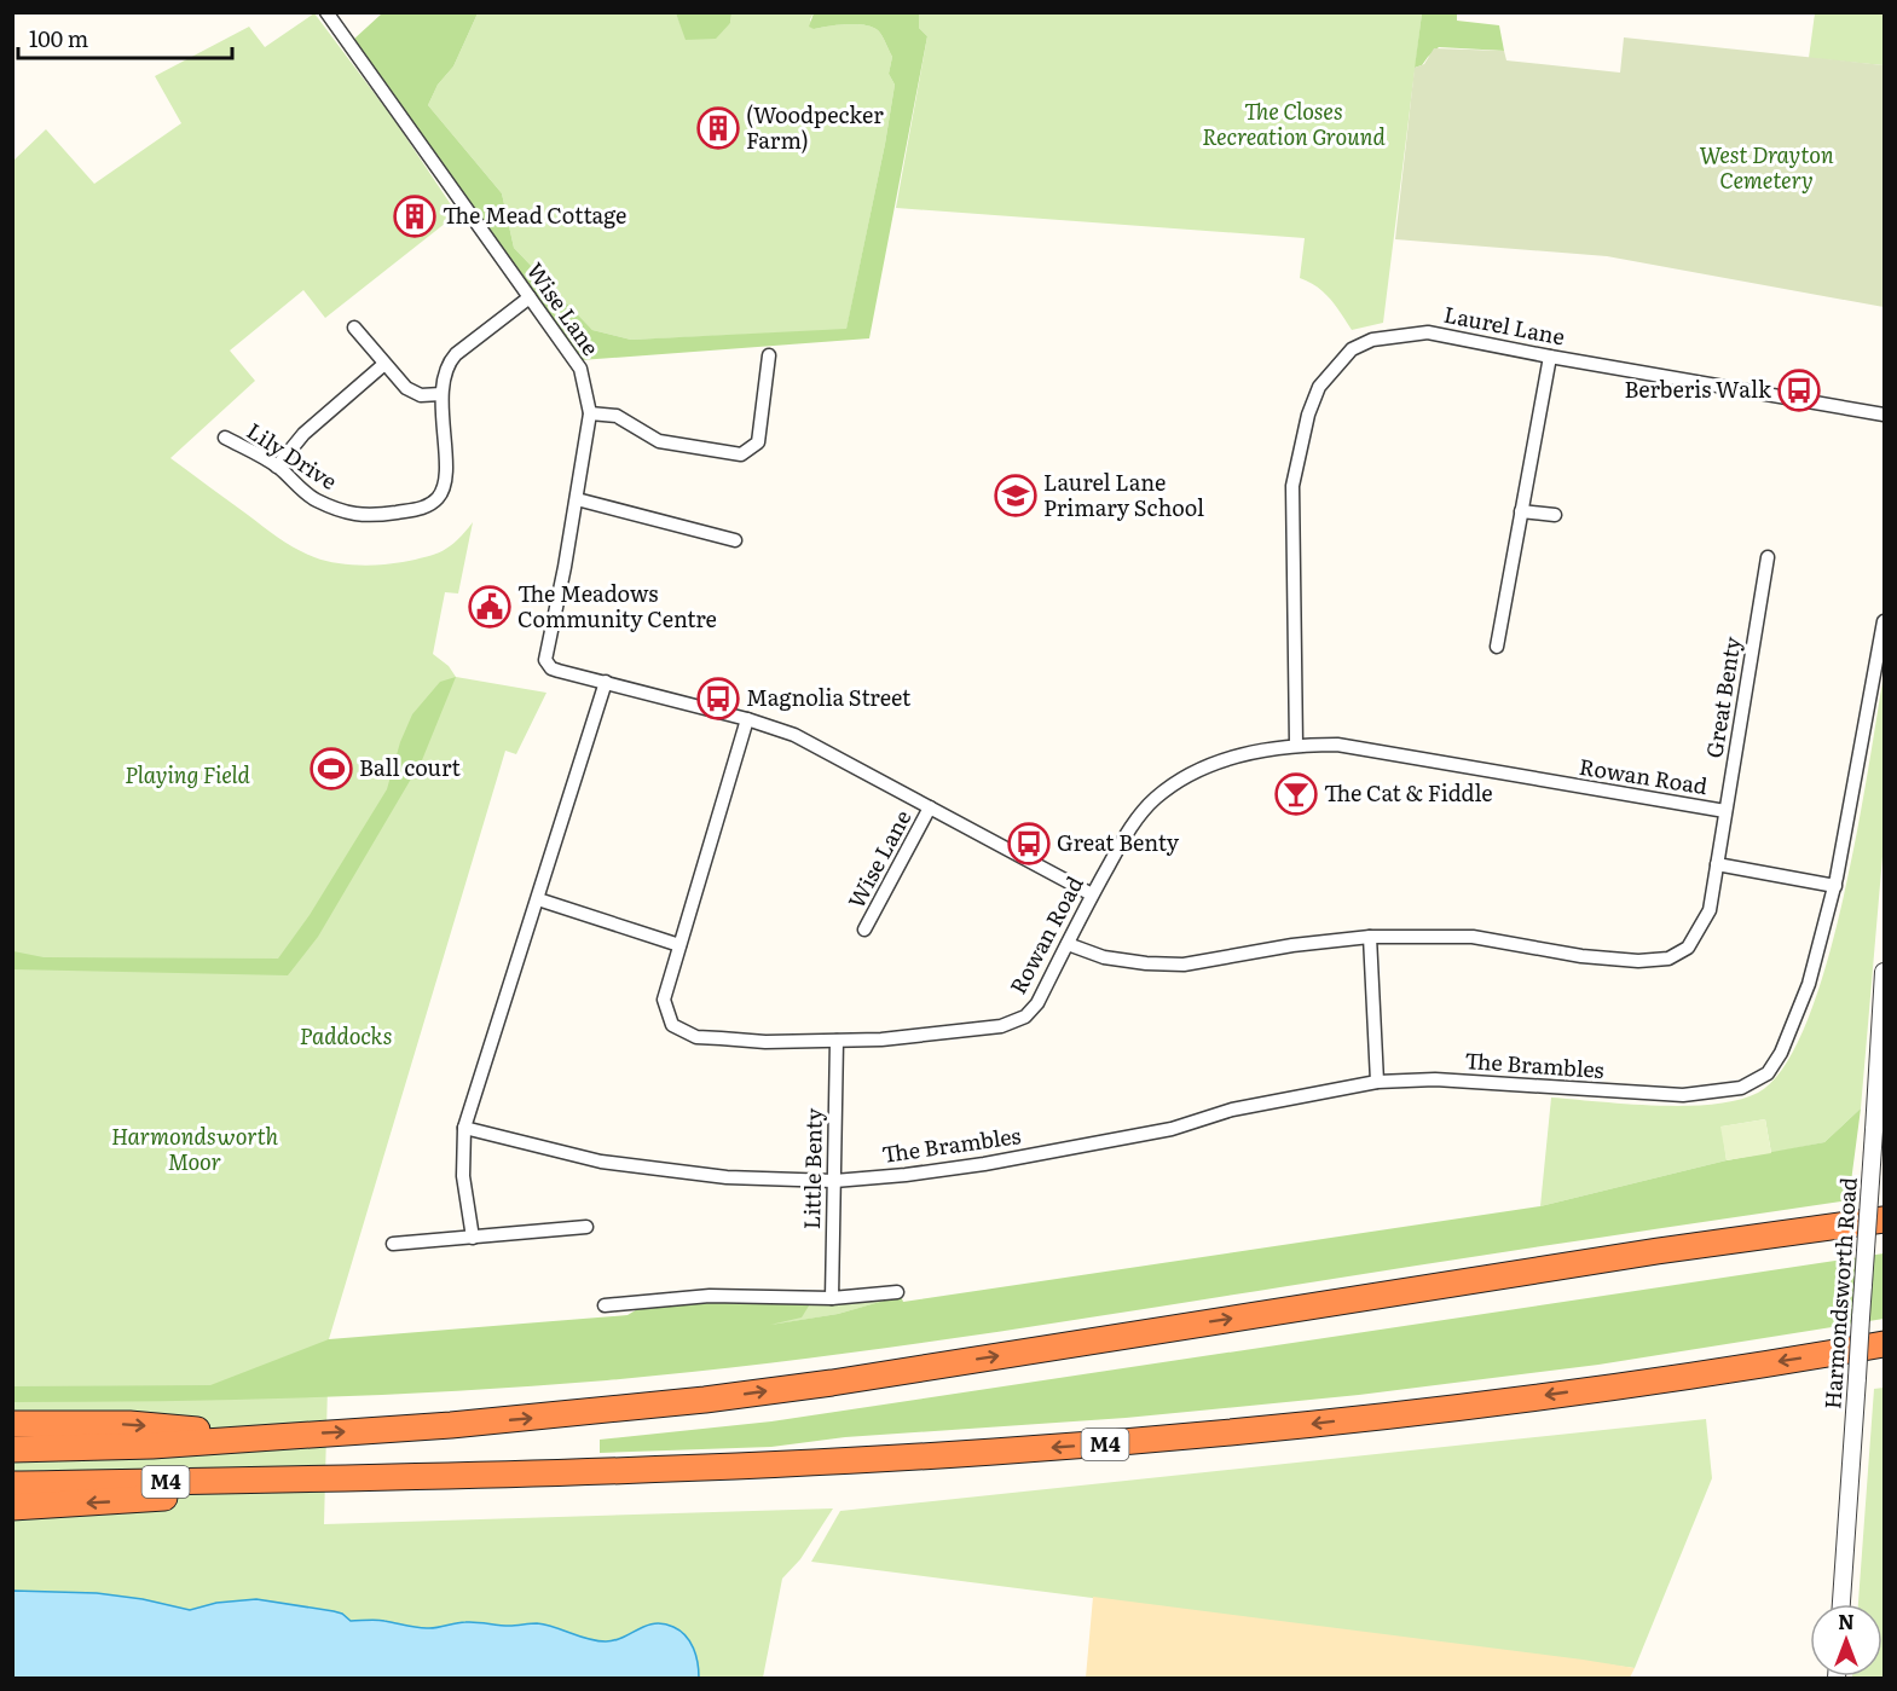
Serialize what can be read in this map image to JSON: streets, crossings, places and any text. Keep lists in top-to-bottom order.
{
  "streets": {
    "highway": ["M4"],
    "street": [
      "Wise Lane",
      "Laurel Lane",
      "Lily Drive",
      "Great Benty",
      "Rowan Road",
      "The Brambles",
      "Little Benty",
      "Harmondsworth Road"
    ]
  },
  "crossings": [
    ["Wise Lane", "Lily Drive"],
    ["Wise Lane", "Rowan Road"],
    ["Laurel Lane", "Rowan Road"],
    ["Great Benty", "Rowan Road"],
    ["Rowan Road", "Little Benty"],
    ["The Brambles", "Little Benty"]
  ],
  "parks": [
    "The Closes Recreation Ground",
    "West Drayton Cemetery",
    "Playing Field",
    "Paddocks",
    "Harmondsworth Moor"
  ],
  "places": {
    "building": ["(Woodpecker Farm)", "The Mead Cottage"],
    "bus stop": ["Berberis Walk", "Magnolia Street", "Great Benty"],
    "school or university": ["Laurel Lane Primary School"],
    "public building": ["The Meadows Community Centre"],
    "sports": ["Ball court"],
    "bar": ["The Cat & Fiddle"]
  },
  "scale_bar": "100 m",
  "north": "top"
}
